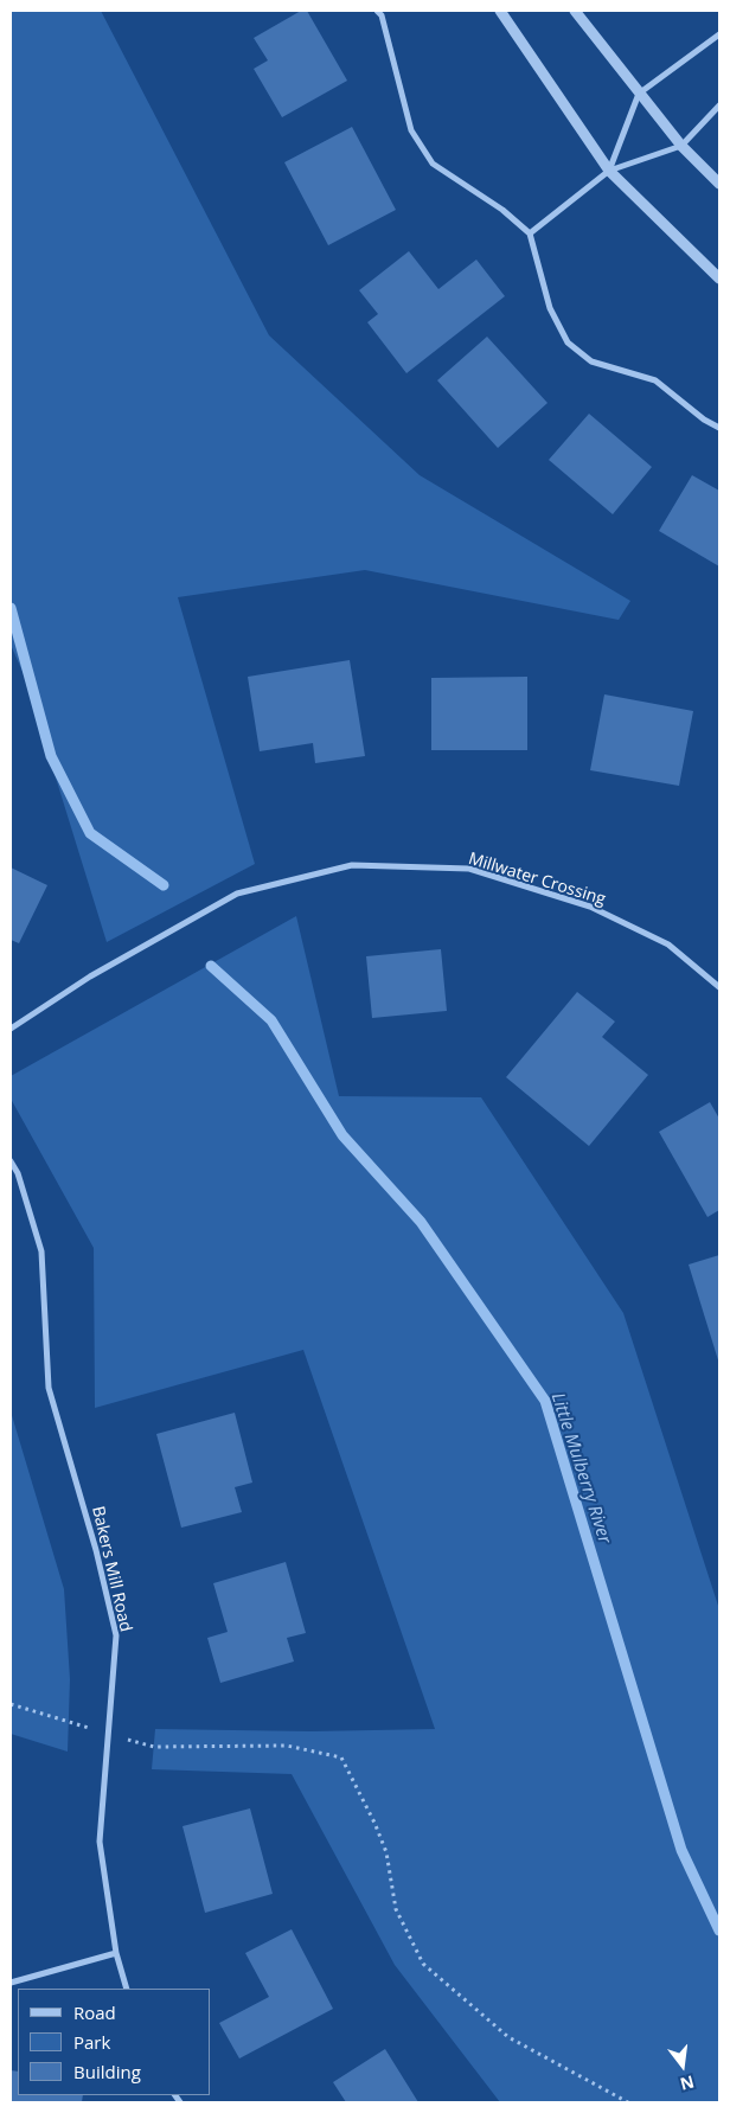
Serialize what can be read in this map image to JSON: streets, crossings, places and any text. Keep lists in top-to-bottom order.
{
  "streets": {
    "street": ["Millwater Crossing", "Bakers Mill Road"]
  },
  "water": ["Little Mulberry River"],
  "legend": ["Road", "Park", "Building"],
  "north": "bottom"
}
